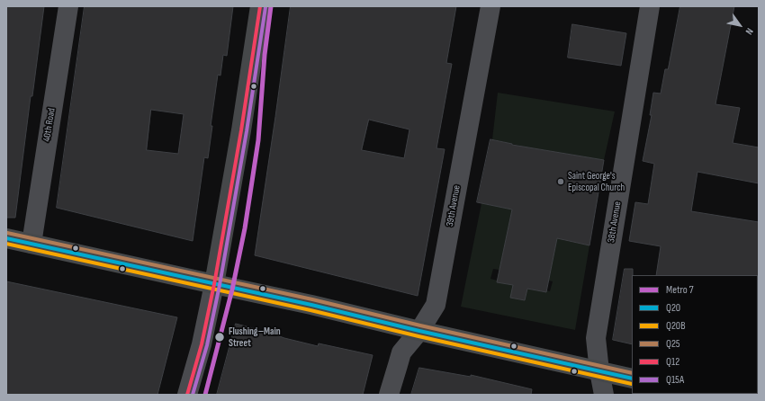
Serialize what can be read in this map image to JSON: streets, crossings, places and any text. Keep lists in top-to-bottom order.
{
  "streets": {
    "street": ["40th Road", "39th Avenue", "38th Avenue"]
  },
  "places": ["Saint George's Episcopal Church", "Flushing–Main Street"],
  "lines": [
    "metro line 7",
    "transit line Q12",
    "transit line Q15A",
    "transit line Q25",
    "transit line Q20",
    "transit line Q20B"
  ],
  "legend": [
    "Metro 7",
    "Q20",
    "Q20B",
    "Q25",
    "Q12",
    "Q15A"
  ],
  "north": "bottom right"
}
